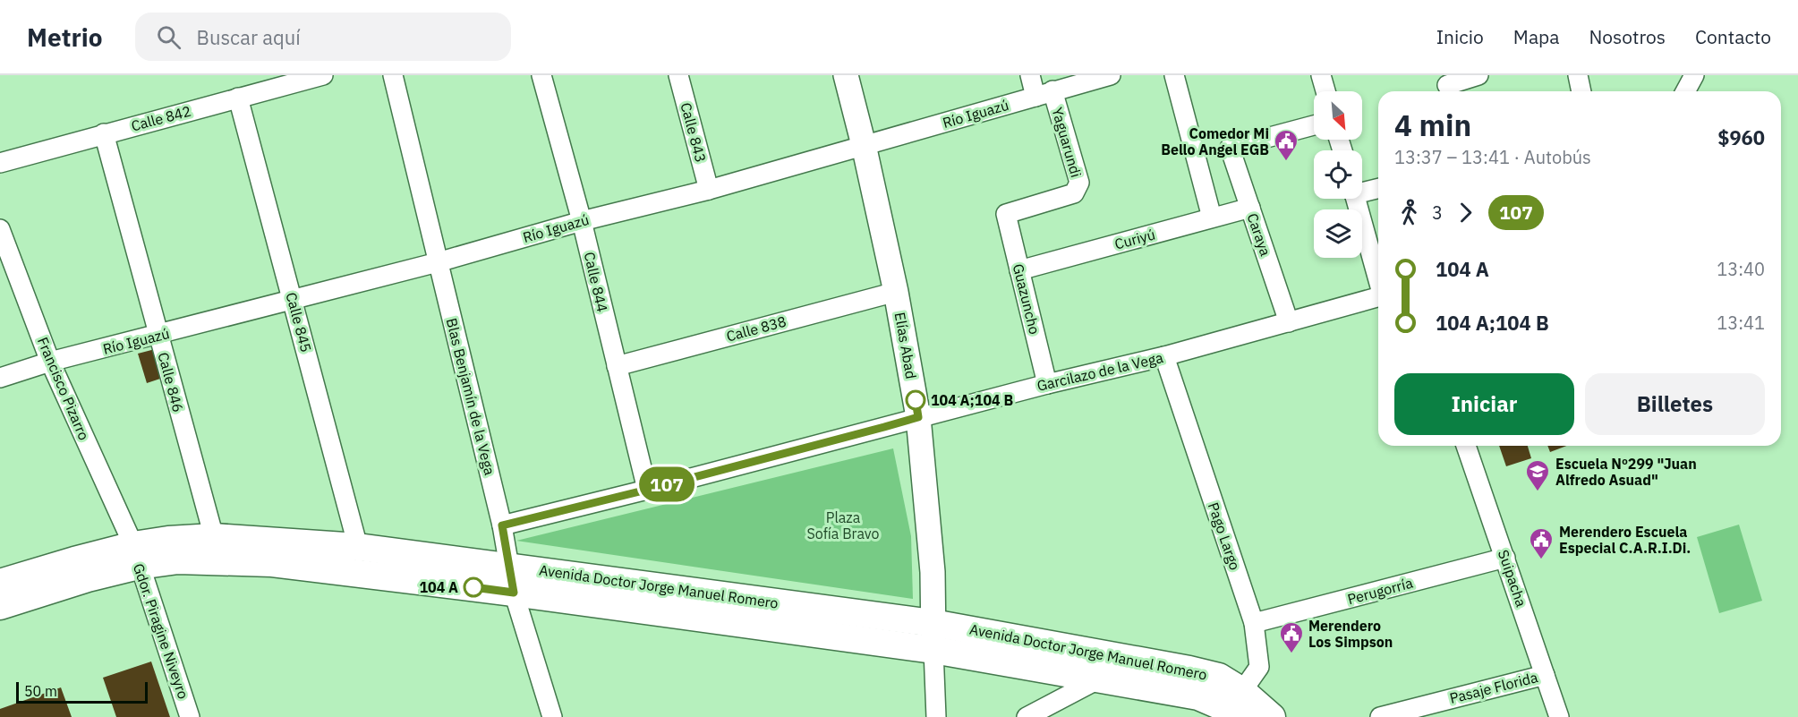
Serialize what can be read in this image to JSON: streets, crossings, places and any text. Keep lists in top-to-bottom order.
{
  "streets": {
    "main road": ["Avenida Doctor Jorge Manuel Romero"],
    "street": [
      "Río Iguazú",
      "Calle 842",
      "Calle 843",
      "Yaguarundi",
      "Caraya",
      "Curiyú",
      "Calle 844",
      "Guazuncho",
      "Calle 845",
      "Calle 838",
      "Elías Abad",
      "Garcilazo de la Vega",
      "Calle 846",
      "Francisco Pizarro",
      "Blas Benjamín de la Vega",
      "Pago Largo",
      "Suipacha",
      "Perugorría",
      "Gdor. Piragine Niveyro",
      "Pasaje Florida"
    ]
  },
  "crossings": [
    ["Río Iguazú", "Calle 843"],
    ["Río Iguazú", "Yaguarundi"],
    ["Río Iguazú", "Calle 844"],
    ["Río Iguazú", "Calle 845"],
    ["Río Iguazú", "Elías Abad"],
    ["Río Iguazú", "Calle 846"],
    ["Río Iguazú", "Francisco Pizarro"],
    ["Río Iguazú", "Blas Benjamín de la Vega"],
    ["Calle 842", "Calle 845"],
    ["Calle 842", "Calle 846"],
    ["Yaguarundi", "Guazuncho"],
    ["Caraya", "Curiyú"],
    ["Caraya", "Garcilazo de la Vega"],
    ["Curiyú", "Guazuncho"],
    ["Calle 844", "Calle 838"],
    ["Calle 844", "Garcilazo de la Vega"],
    ["Guazuncho", "Garcilazo de la Vega"],
    ["Calle 845", "Avenida Doctor Jorge Manuel Romero"],
    ["Calle 838", "Elías Abad"],
    ["Elías Abad", "Garcilazo de la Vega"],
    ["Elías Abad", "Avenida Doctor Jorge Manuel Romero"],
    ["Garcilazo de la Vega", "Blas Benjamín de la Vega"],
    ["Garcilazo de la Vega", "Pago Largo"],
    ["Calle 846", "Avenida Doctor Jorge Manuel Romero"],
    ["Francisco Pizarro", "Avenida Doctor Jorge Manuel Romero"],
    ["Francisco Pizarro", "Gdor. Piragine Niveyro"],
    ["Blas Benjamín de la Vega", "Avenida Doctor Jorge Manuel Romero"],
    ["Pago Largo", "Avenida Doctor Jorge Manuel Romero"],
    ["Pago Largo", "Perugorría"],
    ["Suipacha", "Perugorría"],
    ["Suipacha", "Pasaje Florida"],
    ["Avenida Doctor Jorge Manuel Romero", "Gdor. Piragine Niveyro"]
  ],
  "parks": ["Plaza Sofía Bravo"],
  "places": {
    "public building": ["Comedor Mi Bello Angel EGB", "Merendero Escuela Especial C.A.R.I.Di.", "Merendero Los Simpson"],
    "other": ["104 A;104 B", "104 A"],
    "school or university": ["Escuela Nº299 \"Juan Alfredo Asuad\""]
  },
  "lines": ["bus line 107"],
  "scale_bar": "50 m",
  "north": "bottom right",
  "page": {
    "header": "Metrio",
    "search": "Buscar aquí",
    "nav": [
      "Inicio",
      "Mapa",
      "Nosotros",
      "Contacto"
    ],
    "on_map": "107",
    "heading": ["4 min", "13:37 – 13:41 · Autobús", "$960"],
    "legs": ["3", "107"],
    "list": [
      {
        "name": "104 A",
        "value": "13:40"
      },
      {
        "name": "104 A;104 B",
        "value": "13:41"
      }
    ],
    "buttons": ["Iniciar", "Billetes"],
    "scale": "50 m"
  }
}
